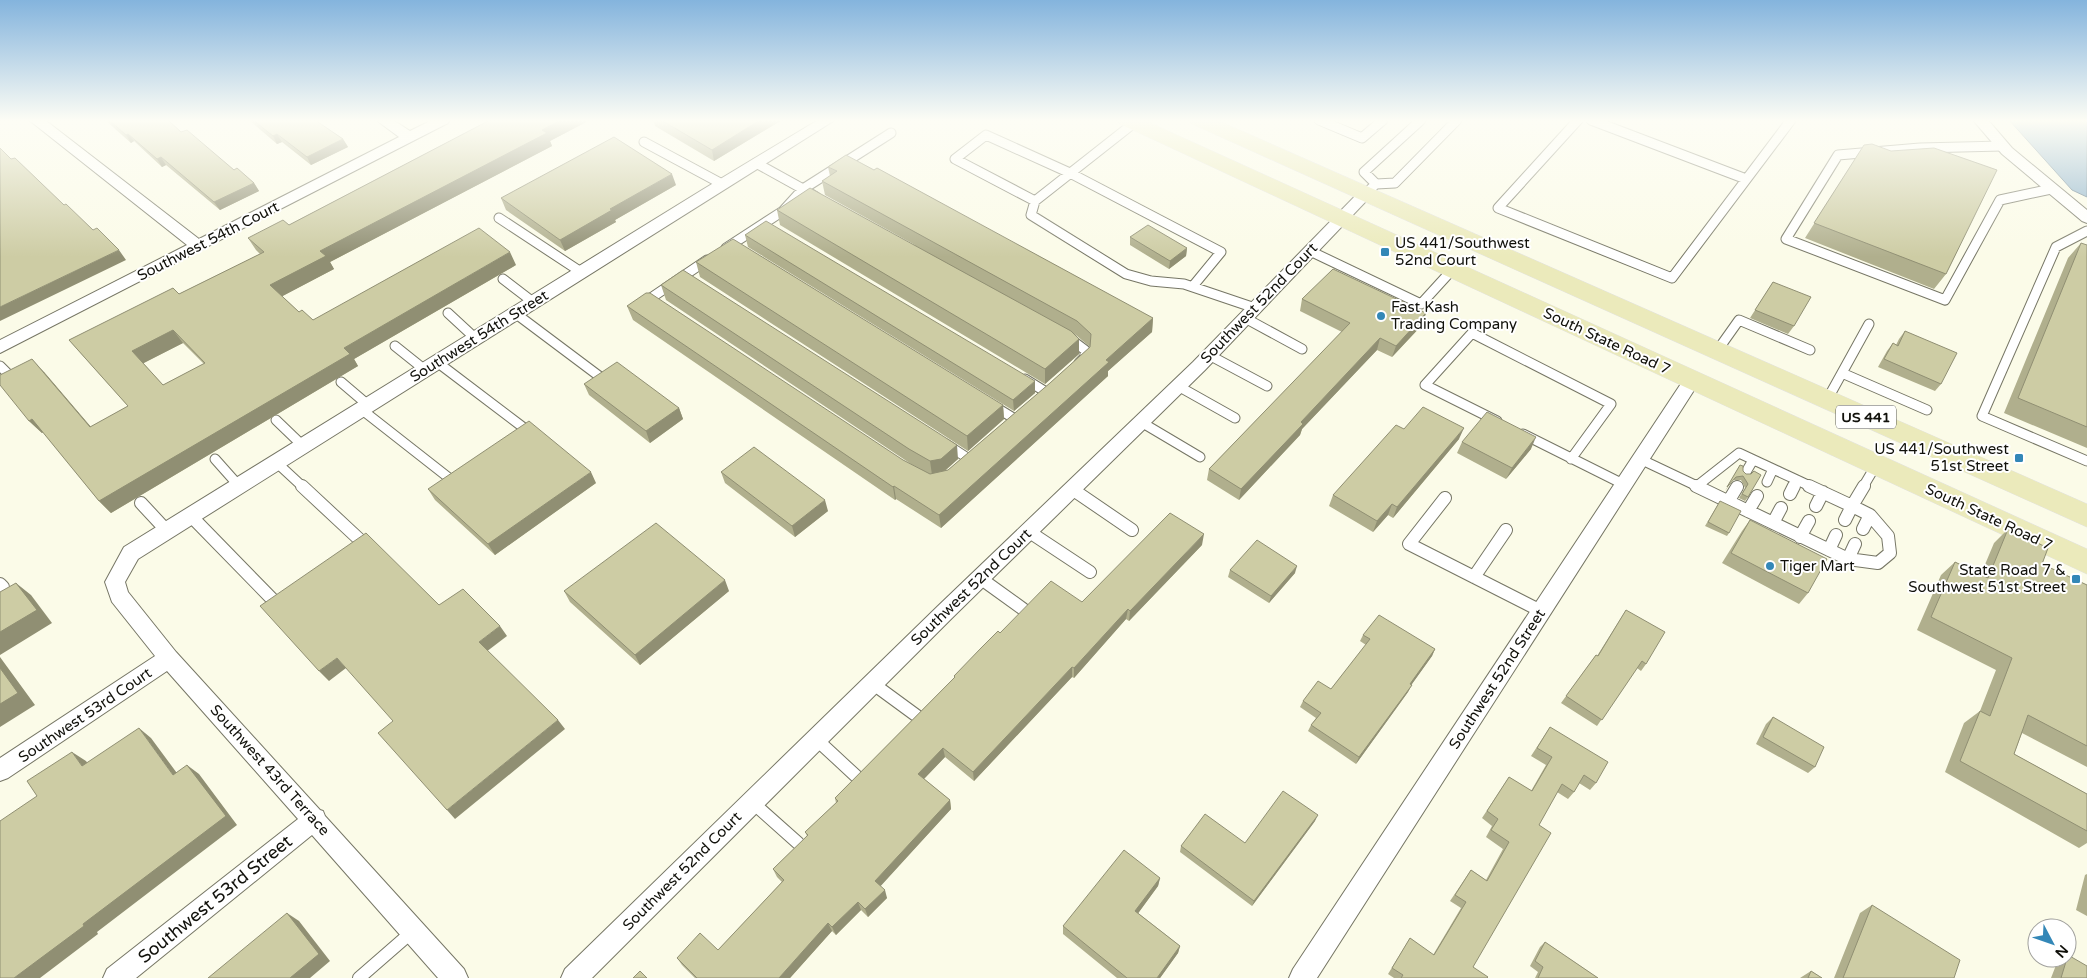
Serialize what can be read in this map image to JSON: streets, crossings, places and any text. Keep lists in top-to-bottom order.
{
  "streets": {
    "main road": ["South State Road 7", "US 441"],
    "street": [
      "Southwest 54th Court",
      "Southwest 52nd Court",
      "Southwest 54th Street",
      "Southwest 52nd Street",
      "Southwest 53rd Court",
      "Southwest 43rd Terrace",
      "Southwest 53rd Street"
    ]
  },
  "crossings": [
    ["Southwest 52nd Court", "South State Road 7"],
    ["Southwest 52nd Court", "US 441"],
    ["Southwest 54th Street", "Southwest 43rd Terrace"],
    ["South State Road 7", "Southwest 52nd Street"],
    ["Southwest 53rd Court", "Southwest 43rd Terrace"],
    ["Southwest 43rd Terrace", "Southwest 53rd Street"]
  ],
  "places": {
    "transit": ["US 441/Southwest 52nd Court", "US 441/Southwest 51st Street", "State Road 7 & Southwest 51st Street"],
    "other": ["Fast Kash Trading Company", "Tiger Mart"]
  },
  "north": "bottom right"
}
